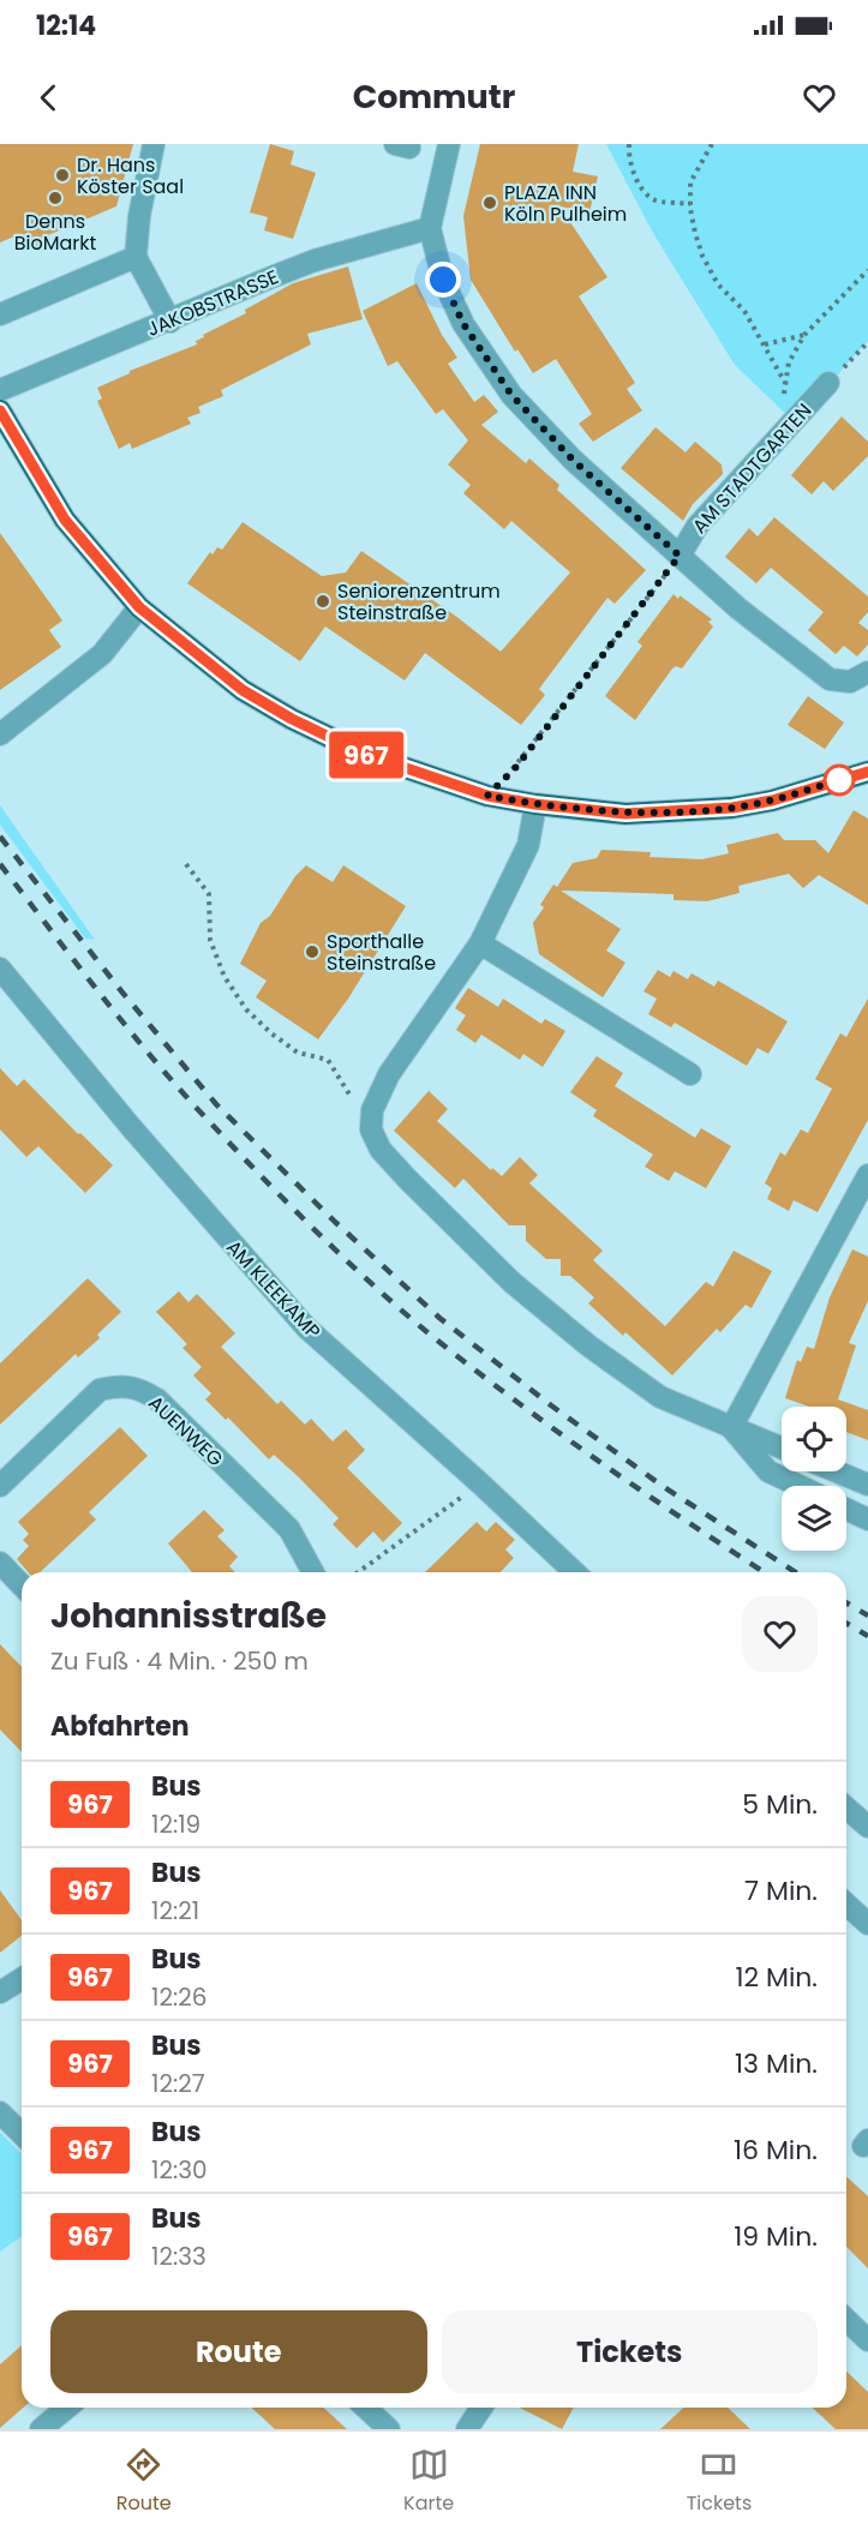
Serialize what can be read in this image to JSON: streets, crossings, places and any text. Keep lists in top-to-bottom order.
{
  "streets": {
    "street": [
      "JAKOBSTRASSE",
      "AM STADTGARTEN",
      "AM KLEEKAMP",
      "AUENWEG"
    ]
  },
  "places": [
    "Dr. Hans Köster Saal",
    "Denns BioMarkt",
    "PLAZA INN Köln Pulheim",
    "Seniorenzentrum Steinstraße",
    "Sporthalle Steinstraße"
  ],
  "lines": ["bus line 967"],
  "page": {
    "status": "12:14",
    "header": "Commutr",
    "on_map": "967",
    "heading": [
      ["Johannisstraße", "Zu Fuß · 4 Min. · 250 m"],
      "Abfahrten"
    ],
    "list": [
      {
        "mark": "967",
        "name": "Bus",
        "note": "12:19",
        "value": "5 Min."
      },
      {
        "mark": "967",
        "name": "Bus",
        "note": "12:21",
        "value": "7 Min."
      },
      {
        "mark": "967",
        "name": "Bus",
        "note": "12:26",
        "value": "12 Min."
      },
      {
        "mark": "967",
        "name": "Bus",
        "note": "12:27",
        "value": "13 Min."
      },
      {
        "mark": "967",
        "name": "Bus",
        "note": "12:30",
        "value": "16 Min."
      },
      {
        "mark": "967",
        "name": "Bus",
        "note": "12:33",
        "value": "19 Min."
      }
    ],
    "buttons": ["Route", "Tickets"],
    "tabs": ["Route", "Karte", "Tickets"]
  }
}
